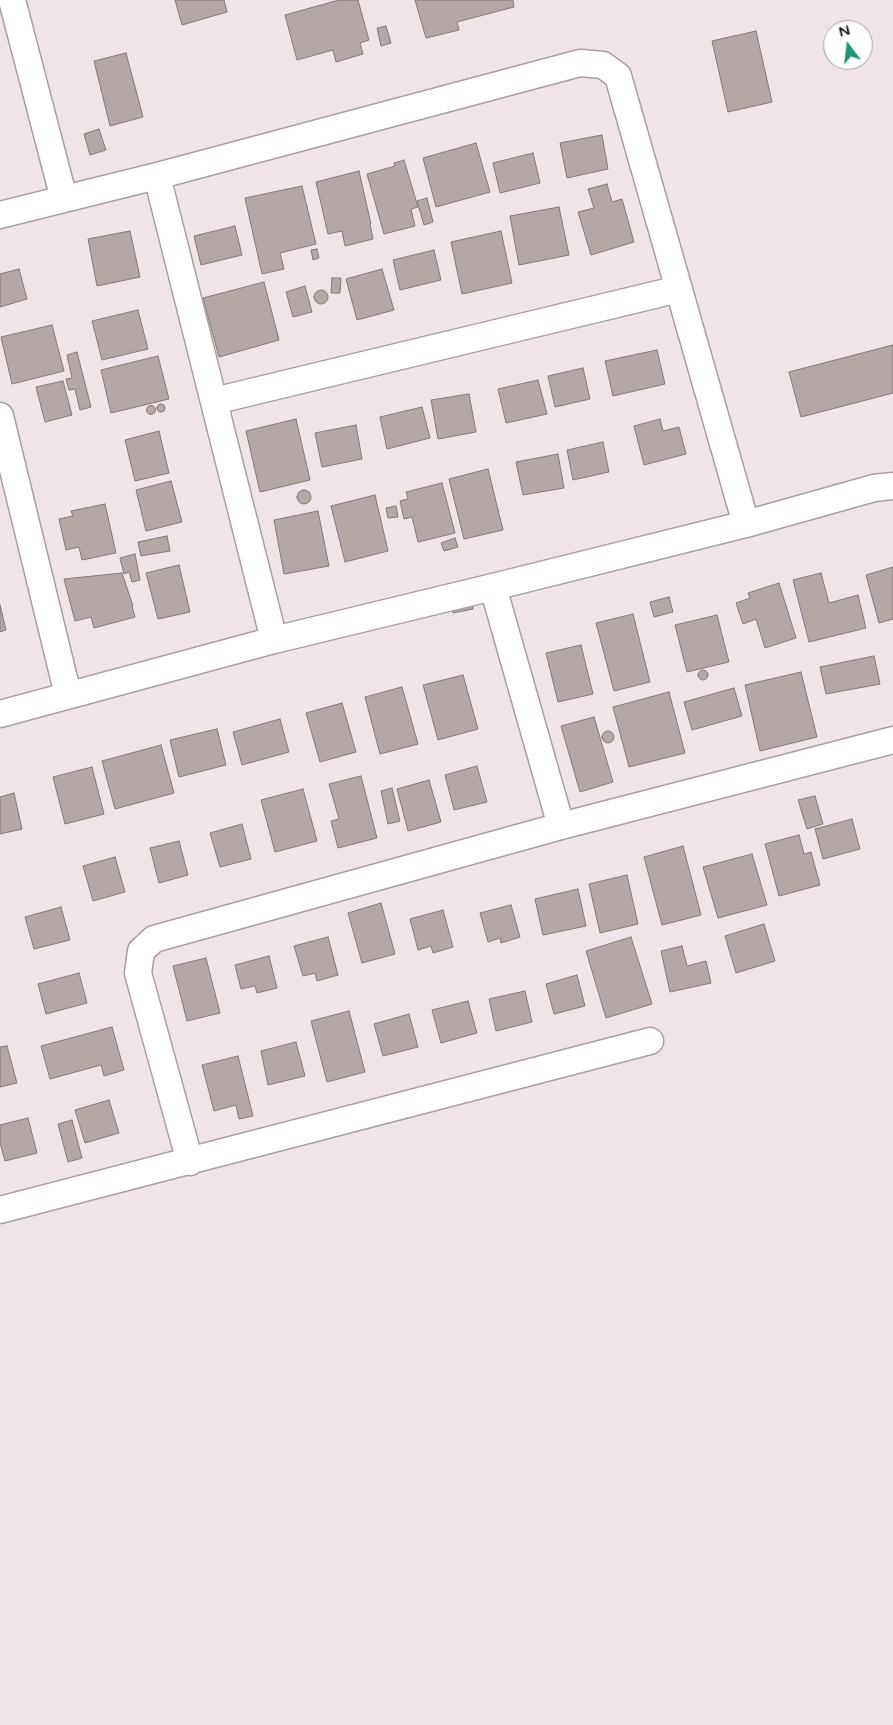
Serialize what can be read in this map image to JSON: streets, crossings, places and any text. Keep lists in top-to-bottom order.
{
  "north": "top"
}
